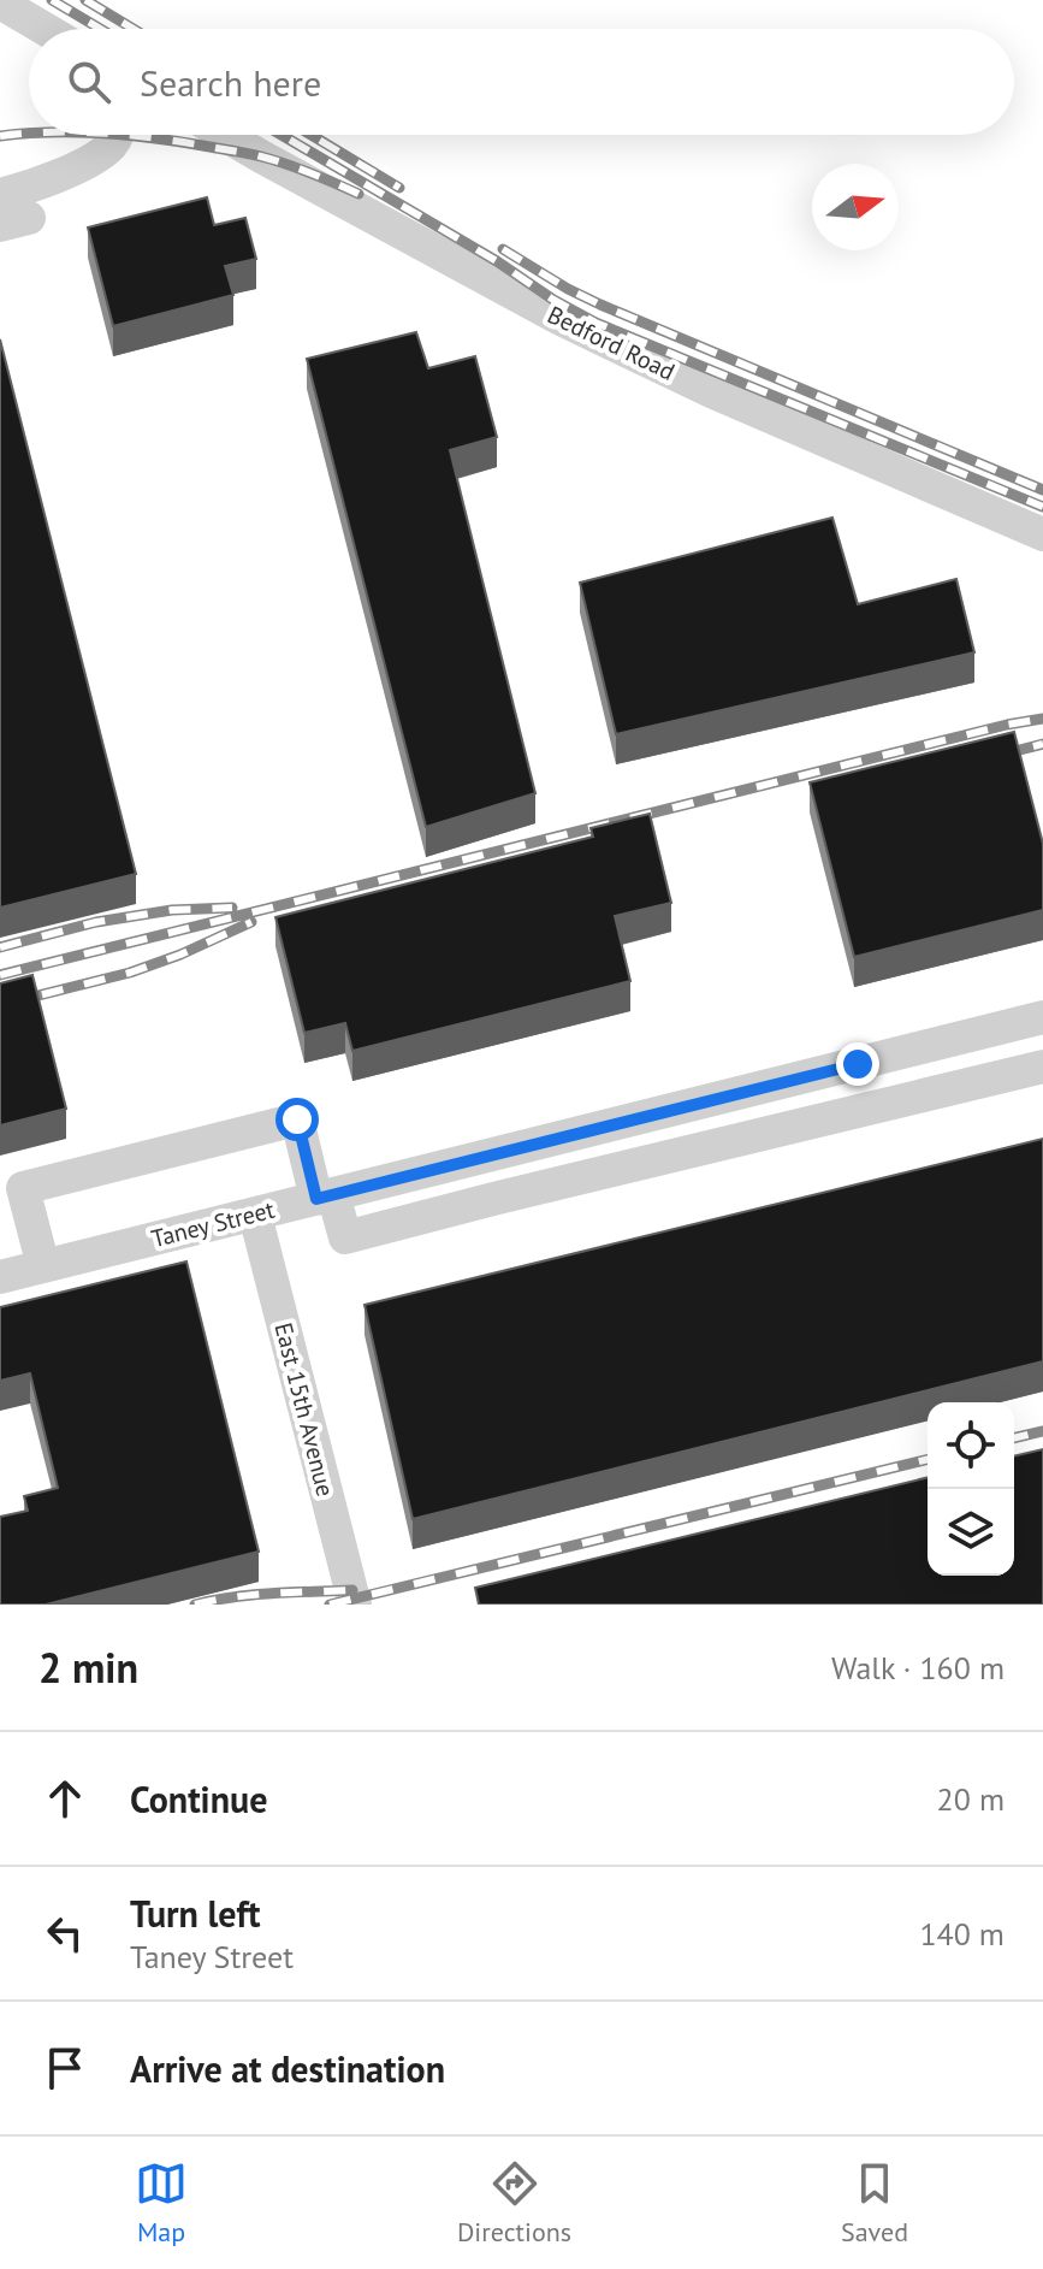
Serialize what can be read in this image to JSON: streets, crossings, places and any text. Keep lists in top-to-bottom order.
{
  "streets": {
    "street": ["Bedford Road", "Taney Street", "East 15th Avenue"]
  },
  "crossings": [
    ["Taney Street", "East 15th Avenue"]
  ],
  "north": "right",
  "page": {
    "search": "Search here",
    "heading": ["2 min", "Walk · 160 m"],
    "list": [
      ["Continue", "20 m"],
      ["Turn left", "Taney Street", "140 m"],
      "Arrive at destination"
    ],
    "nav": ["Map", "Directions", "Saved"]
  }
}
